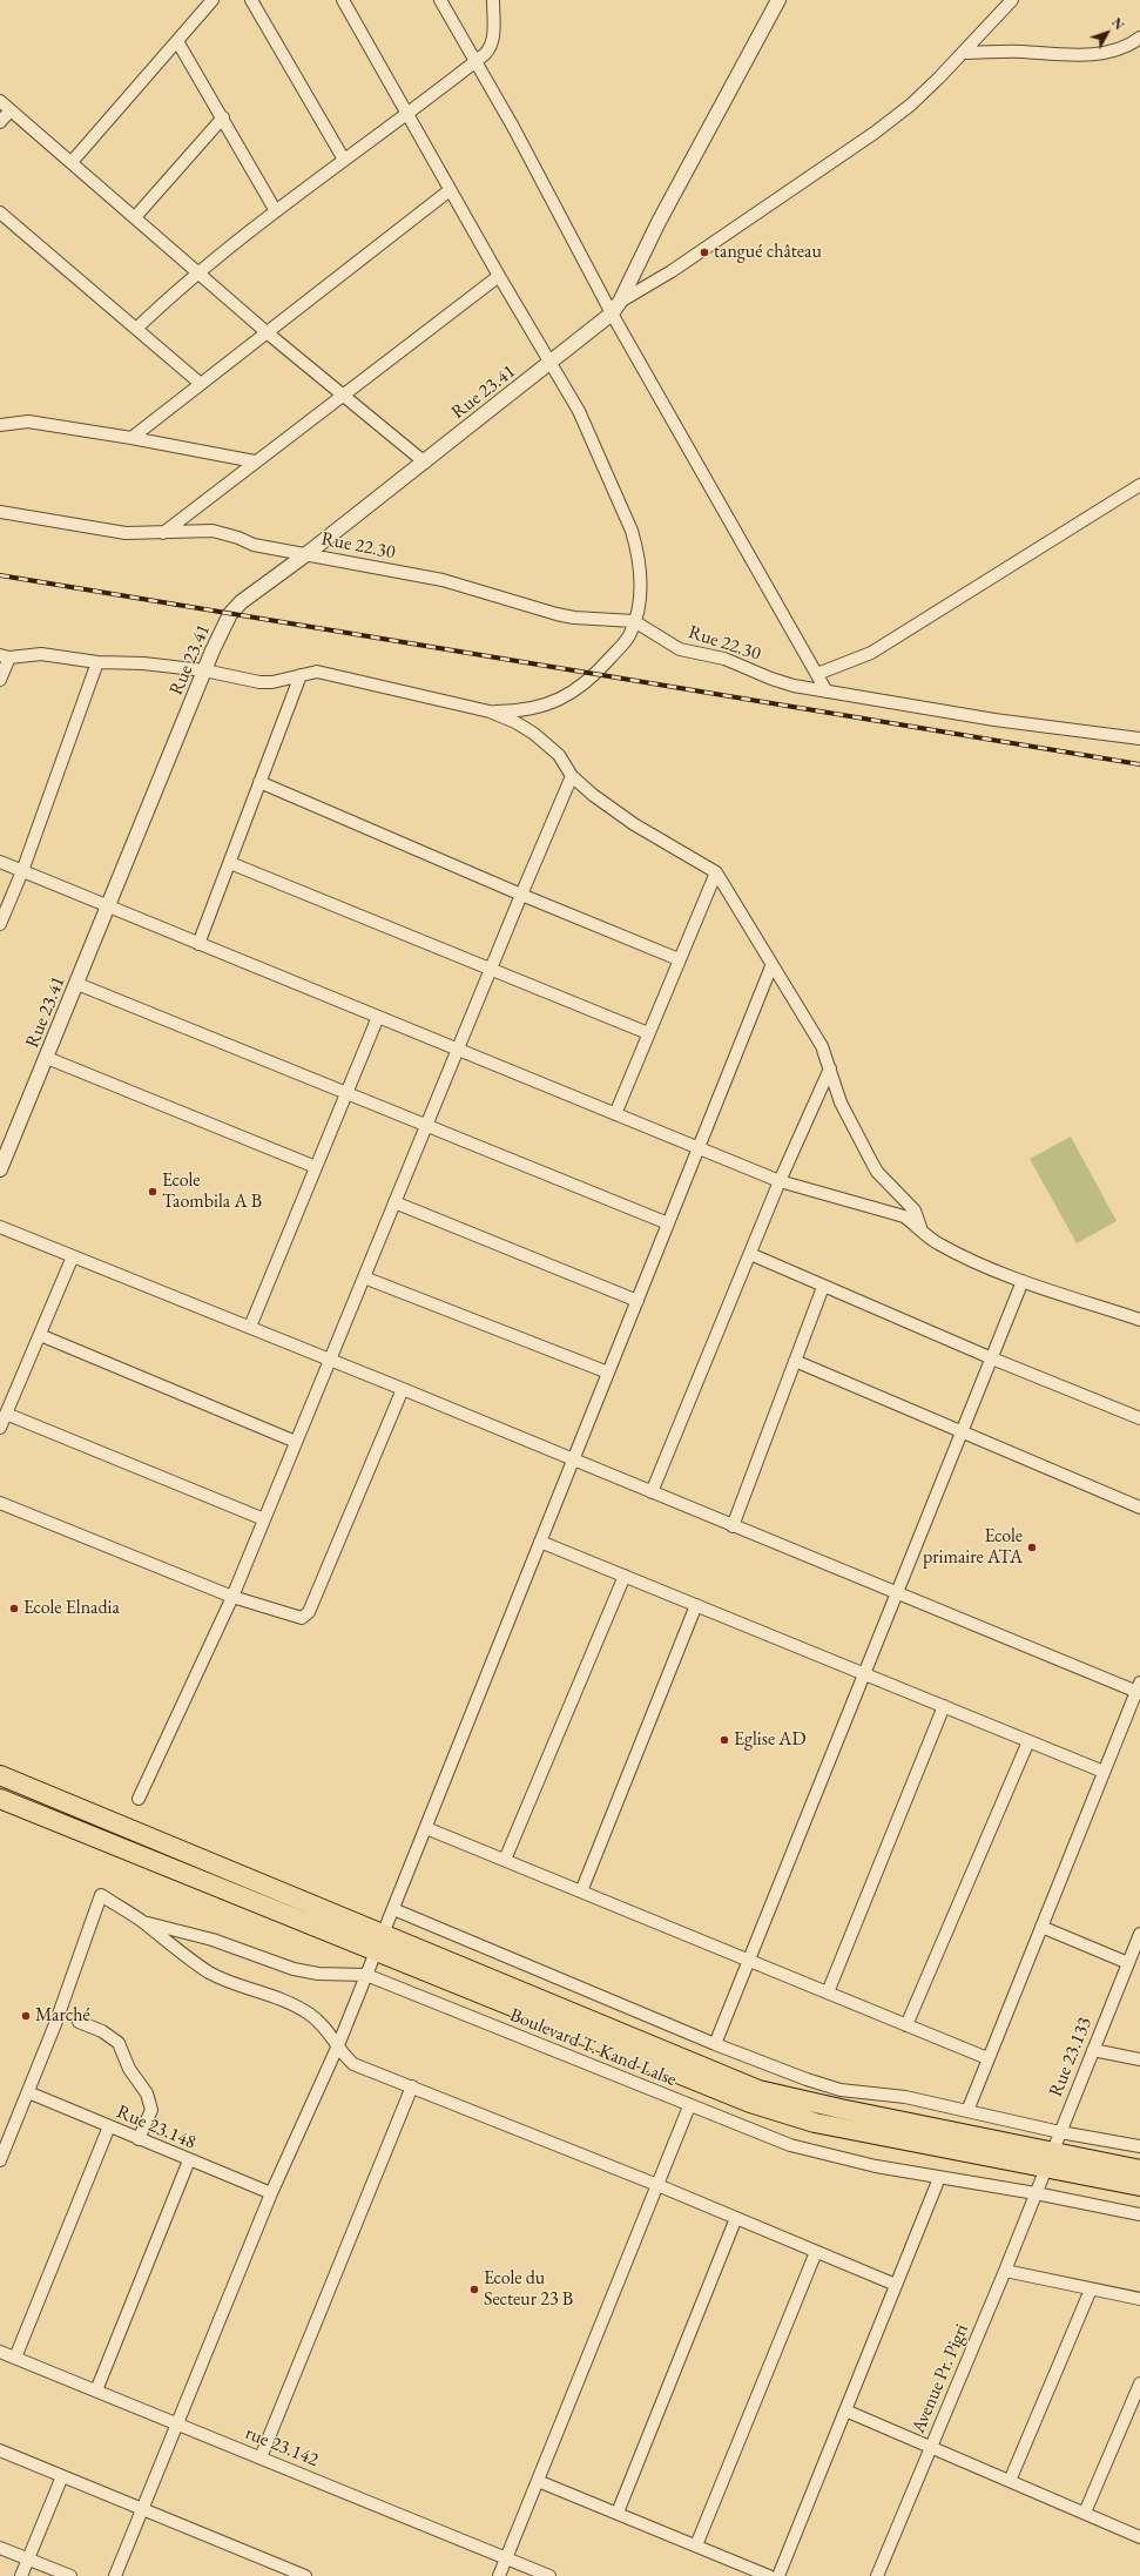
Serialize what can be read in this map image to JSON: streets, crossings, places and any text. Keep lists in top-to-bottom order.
{
  "streets": {
    "street": [
      "Rue 23.41",
      "Rue 22.30",
      "Boulevard T. Kand-Lalse",
      "Rue 23.133",
      "Rue 23.148",
      "Avenue Pr. Pigri",
      "rue 23.142"
    ]
  },
  "crossings": [
    ["Rue 23.41", "Rue 22.30"],
    ["Boulevard T. Kand-Lalse", "Rue 23.133"],
    ["Boulevard T. Kand-Lalse", "Avenue Pr. Pigri"],
    ["Rue 23.133", "Avenue Pr. Pigri"]
  ],
  "places": [
    "tangué château",
    "Ecole Taombila A B",
    "Ecole primaire ATA",
    "Ecole Elnadia",
    "Eglise AD",
    "Marché",
    "Ecole du Secteur 23 B"
  ],
  "north": "top right"
}
